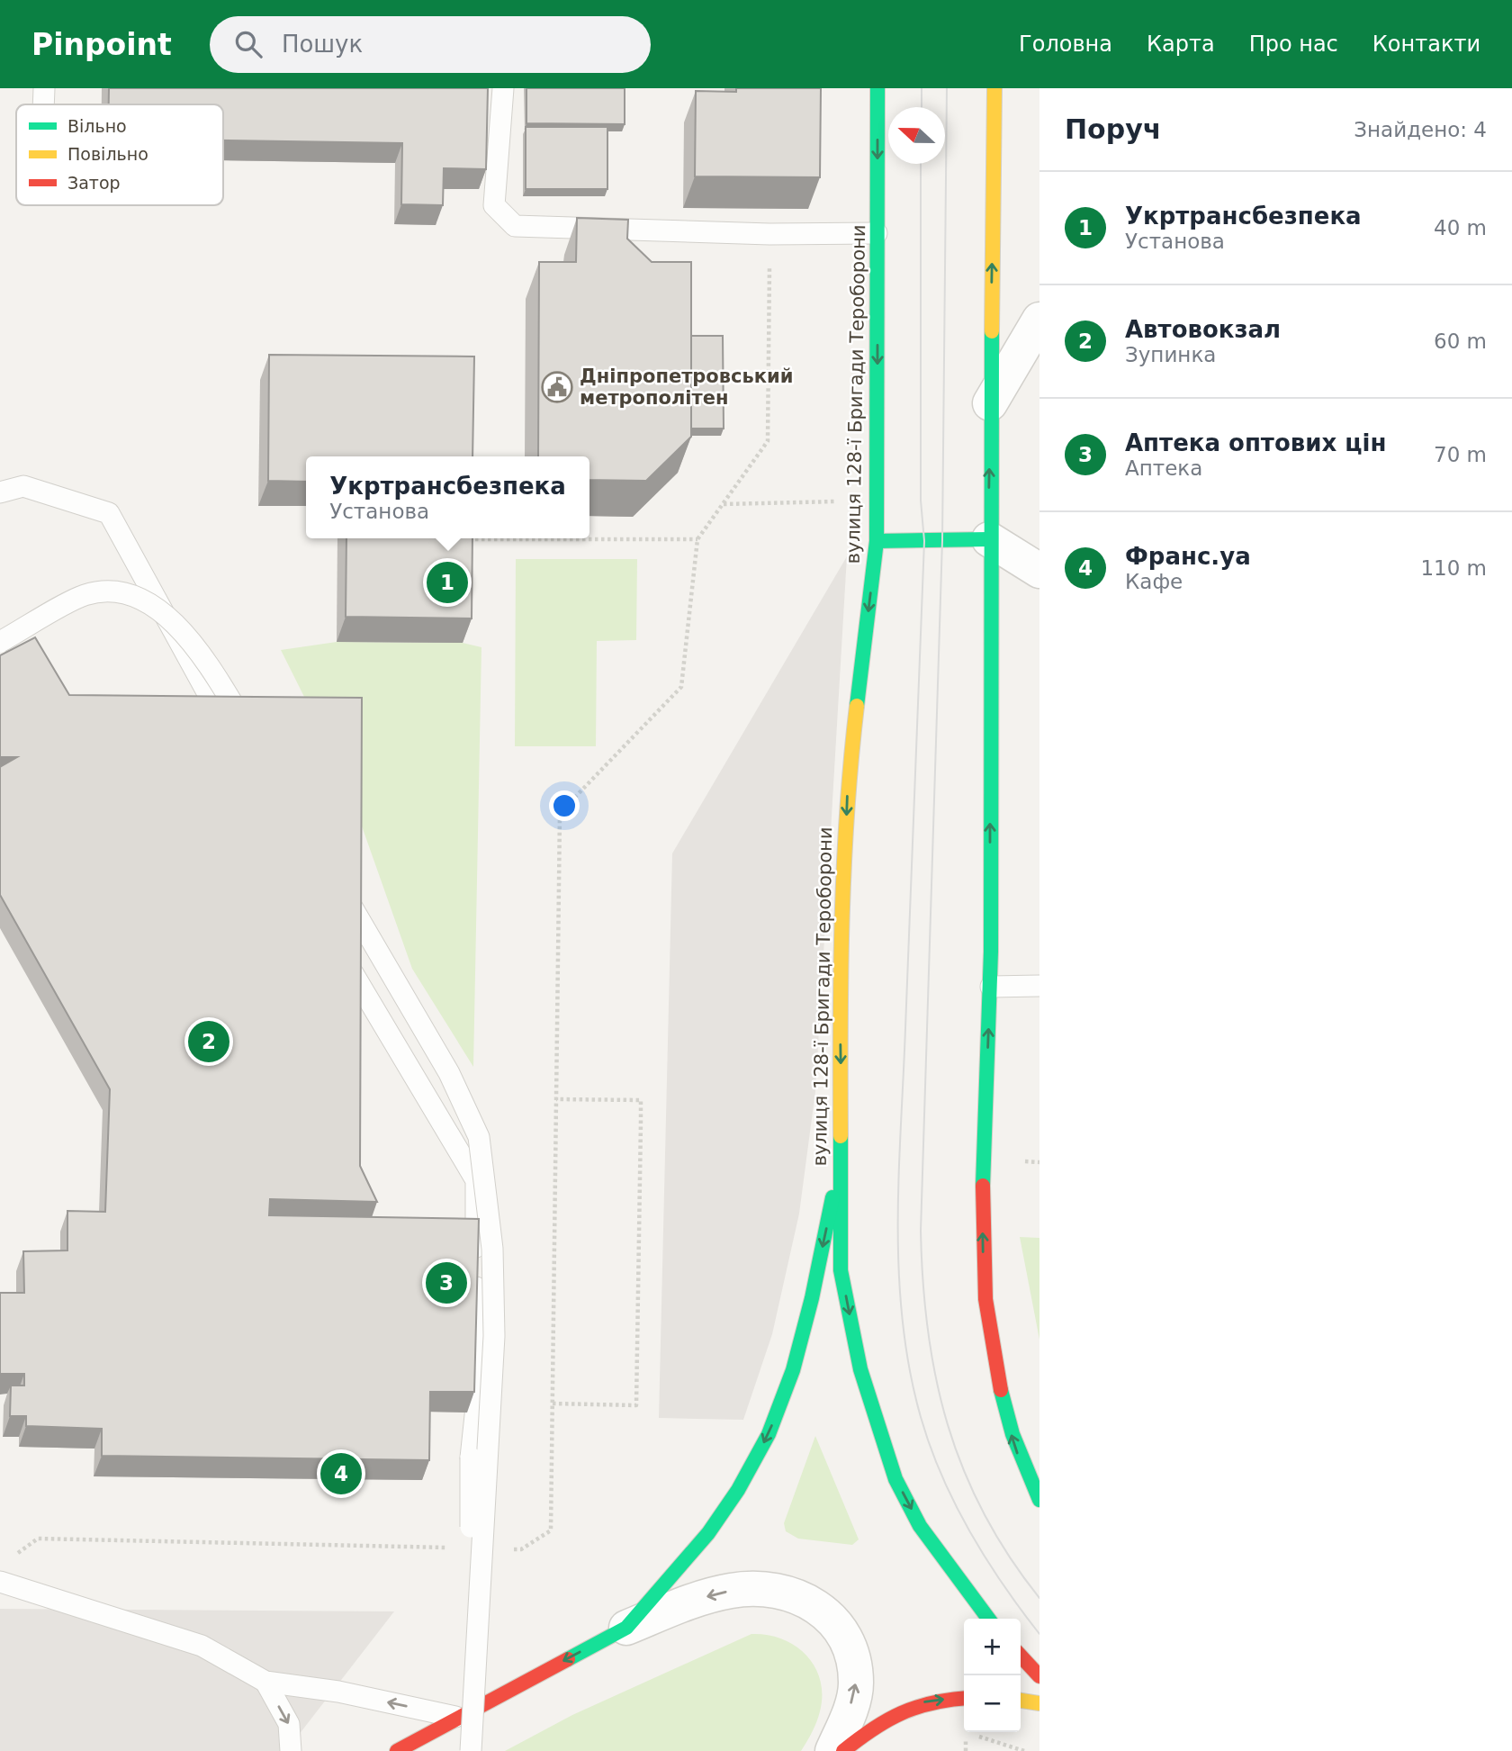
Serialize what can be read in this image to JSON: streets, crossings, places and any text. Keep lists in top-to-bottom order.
{
  "streets": {
    "main road": ["вулиця 128-ї Бригади Тероборони"]
  },
  "places": {
    "public building": ["Дніпропетровський метрополітен"]
  },
  "legend": ["Вільно", "Повільно", "Затор"],
  "north": "left",
  "page": {
    "header": "Pinpoint",
    "search": "Пошук",
    "nav": [
      "Головна",
      "Карта",
      "Про нас",
      "Контакти"
    ],
    "heading": ["Поруч", "Знайдено: 4"],
    "list": [
      {
        "mark": "1",
        "name": "Укртрансбезпека",
        "note": "Установа",
        "value": "40 m"
      },
      {
        "mark": "2",
        "name": "Автовокзал",
        "note": "Зупинка",
        "value": "60 m"
      },
      {
        "mark": "3",
        "name": "Аптека оптових цін",
        "note": "Аптека",
        "value": "70 m"
      },
      {
        "mark": "4",
        "name": "Франс.уа",
        "note": "Кафе",
        "value": "110 m"
      }
    ],
    "popup": ["Укртрансбезпека", "Установа"],
    "pins": [
      "1",
      "2",
      "3",
      "4"
    ],
    "map_buttons": ["+", "−"]
  }
}
